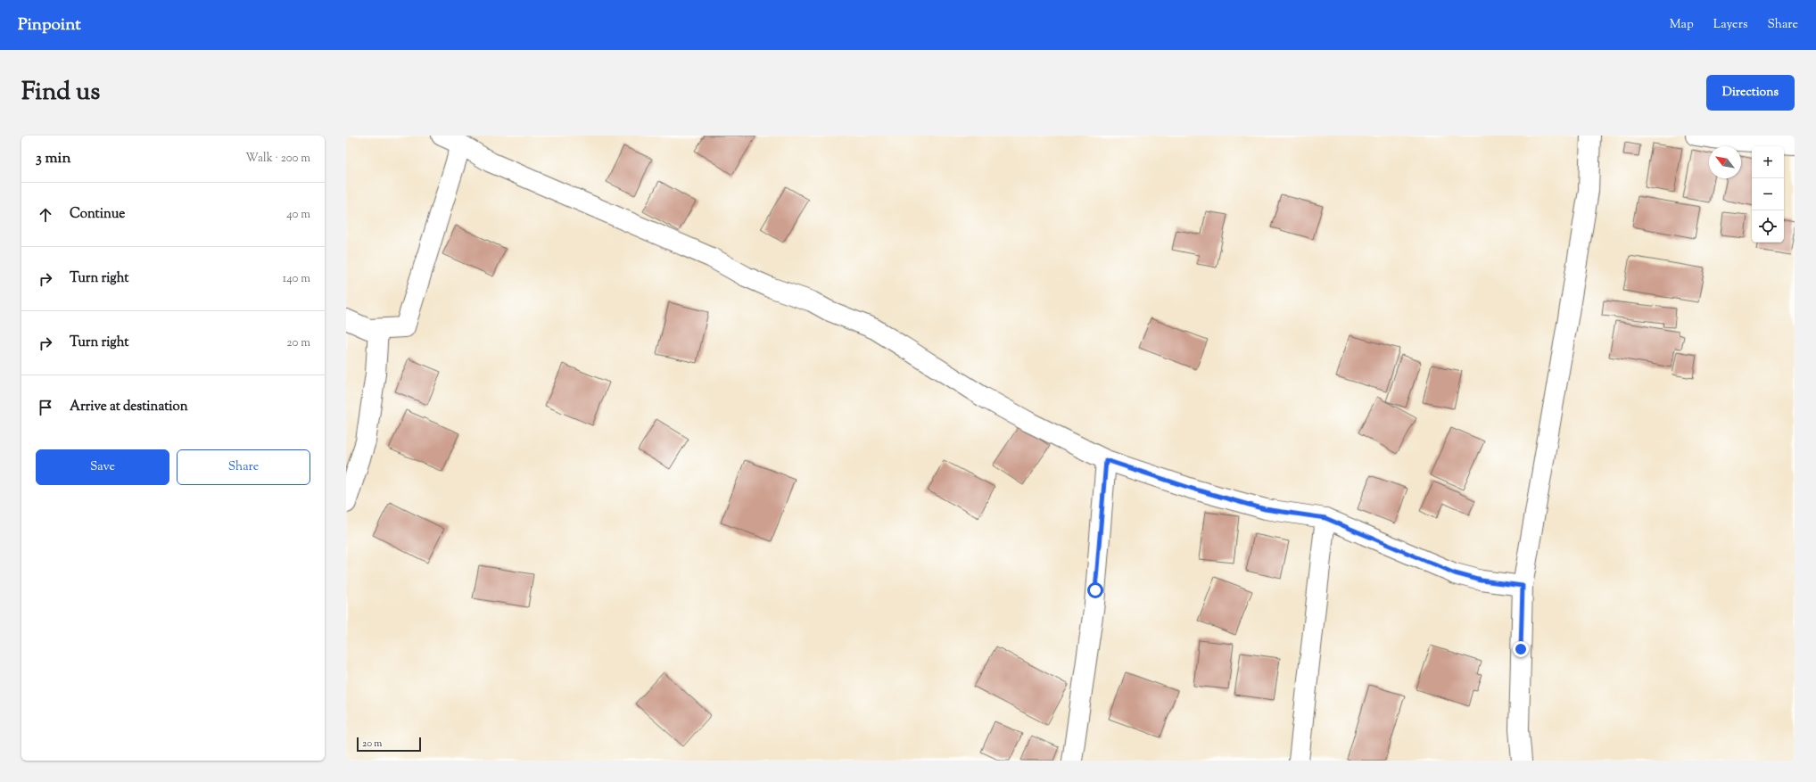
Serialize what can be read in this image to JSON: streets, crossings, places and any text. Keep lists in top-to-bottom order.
{
  "scale_bar": "20 m",
  "north": "top left",
  "page": {
    "header": "Pinpoint",
    "nav": ["Map", "Layers", "Share"],
    "title": "Find us",
    "buttons": [
      "Directions",
      ["Save", "Share"]
    ],
    "heading": ["3 min", "Walk · 200 m"],
    "map_buttons": ["+", "−"],
    "list": [
      ["Continue", "40 m"],
      ["Turn right", "140 m"],
      ["Turn right", "20 m"],
      "Arrive at destination"
    ],
    "scale": "20 m"
  }
}
